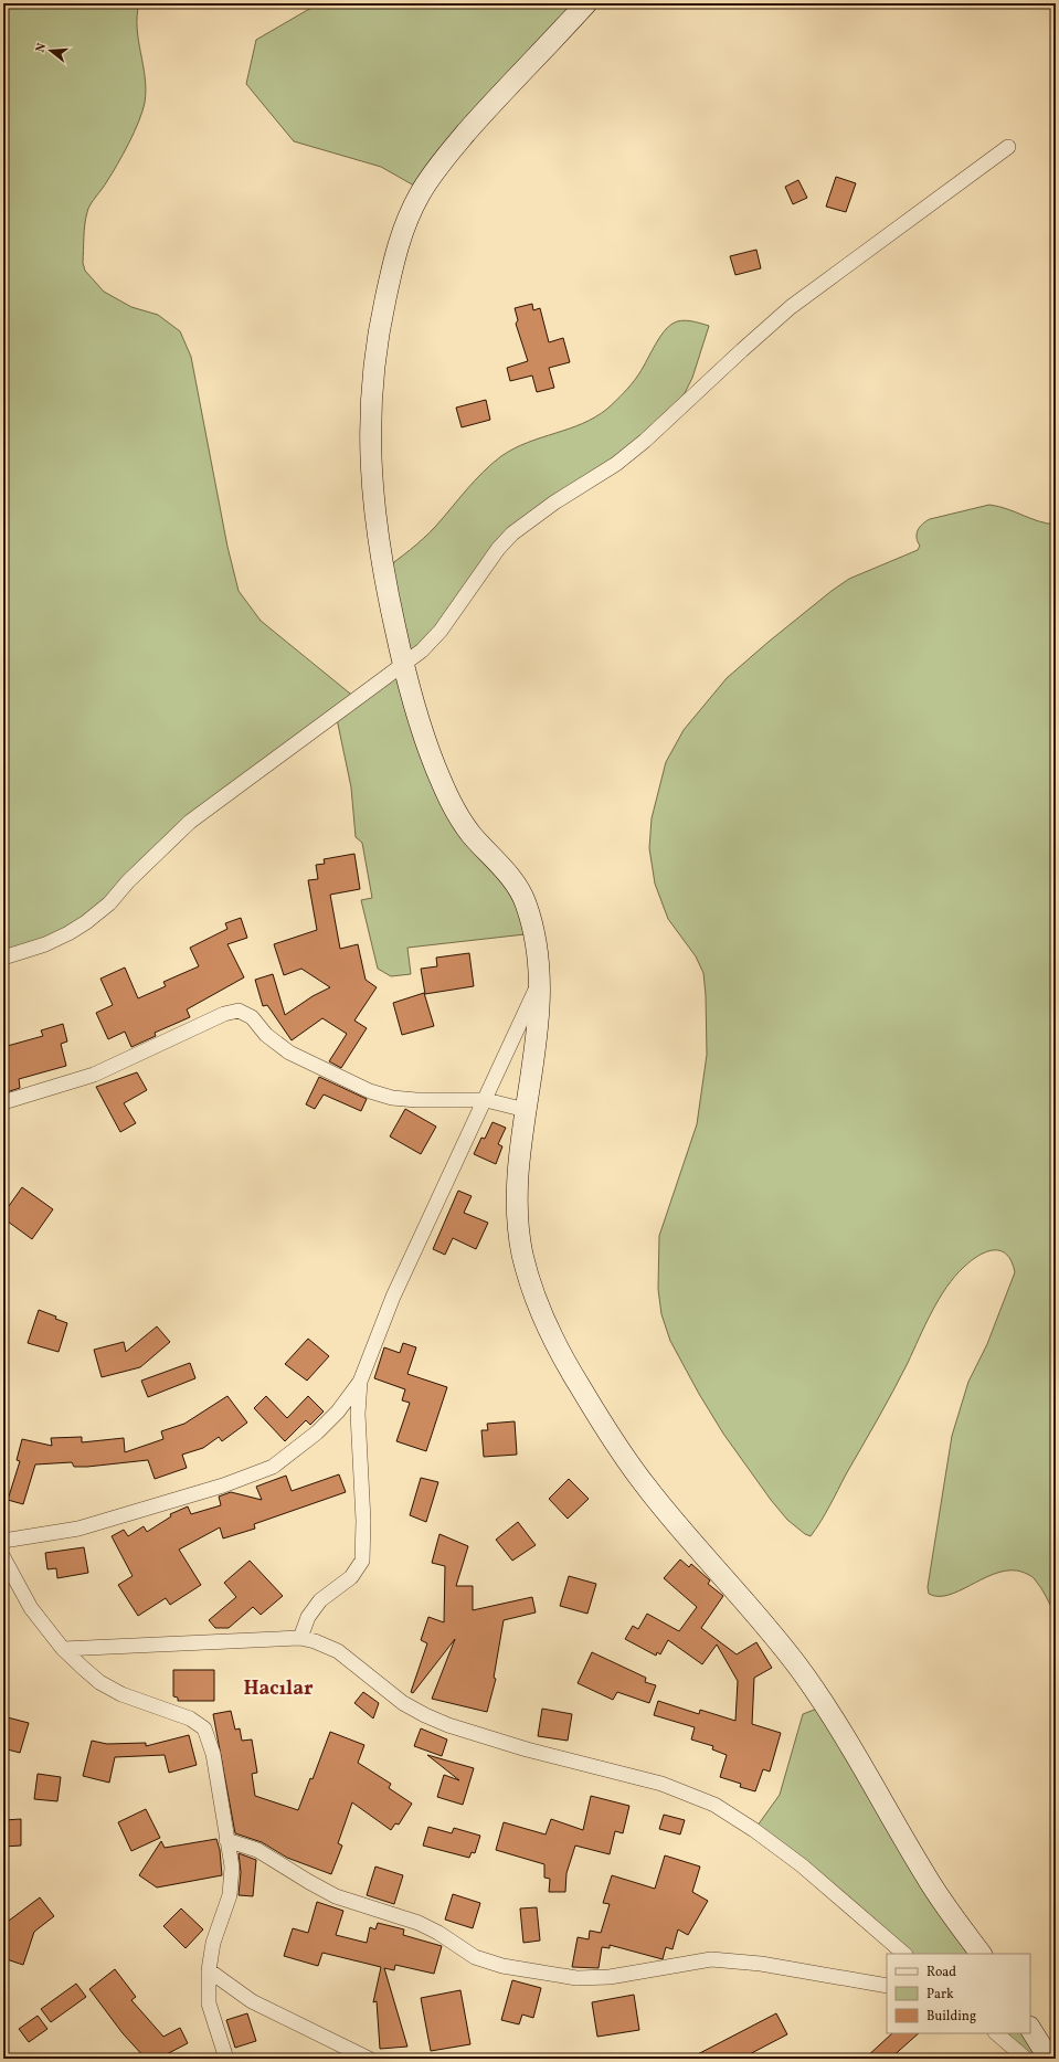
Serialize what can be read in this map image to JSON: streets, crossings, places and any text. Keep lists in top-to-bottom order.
{
  "districts": ["Hacılar"],
  "legend": ["Road", "Park", "Building"],
  "north": "left"
}
